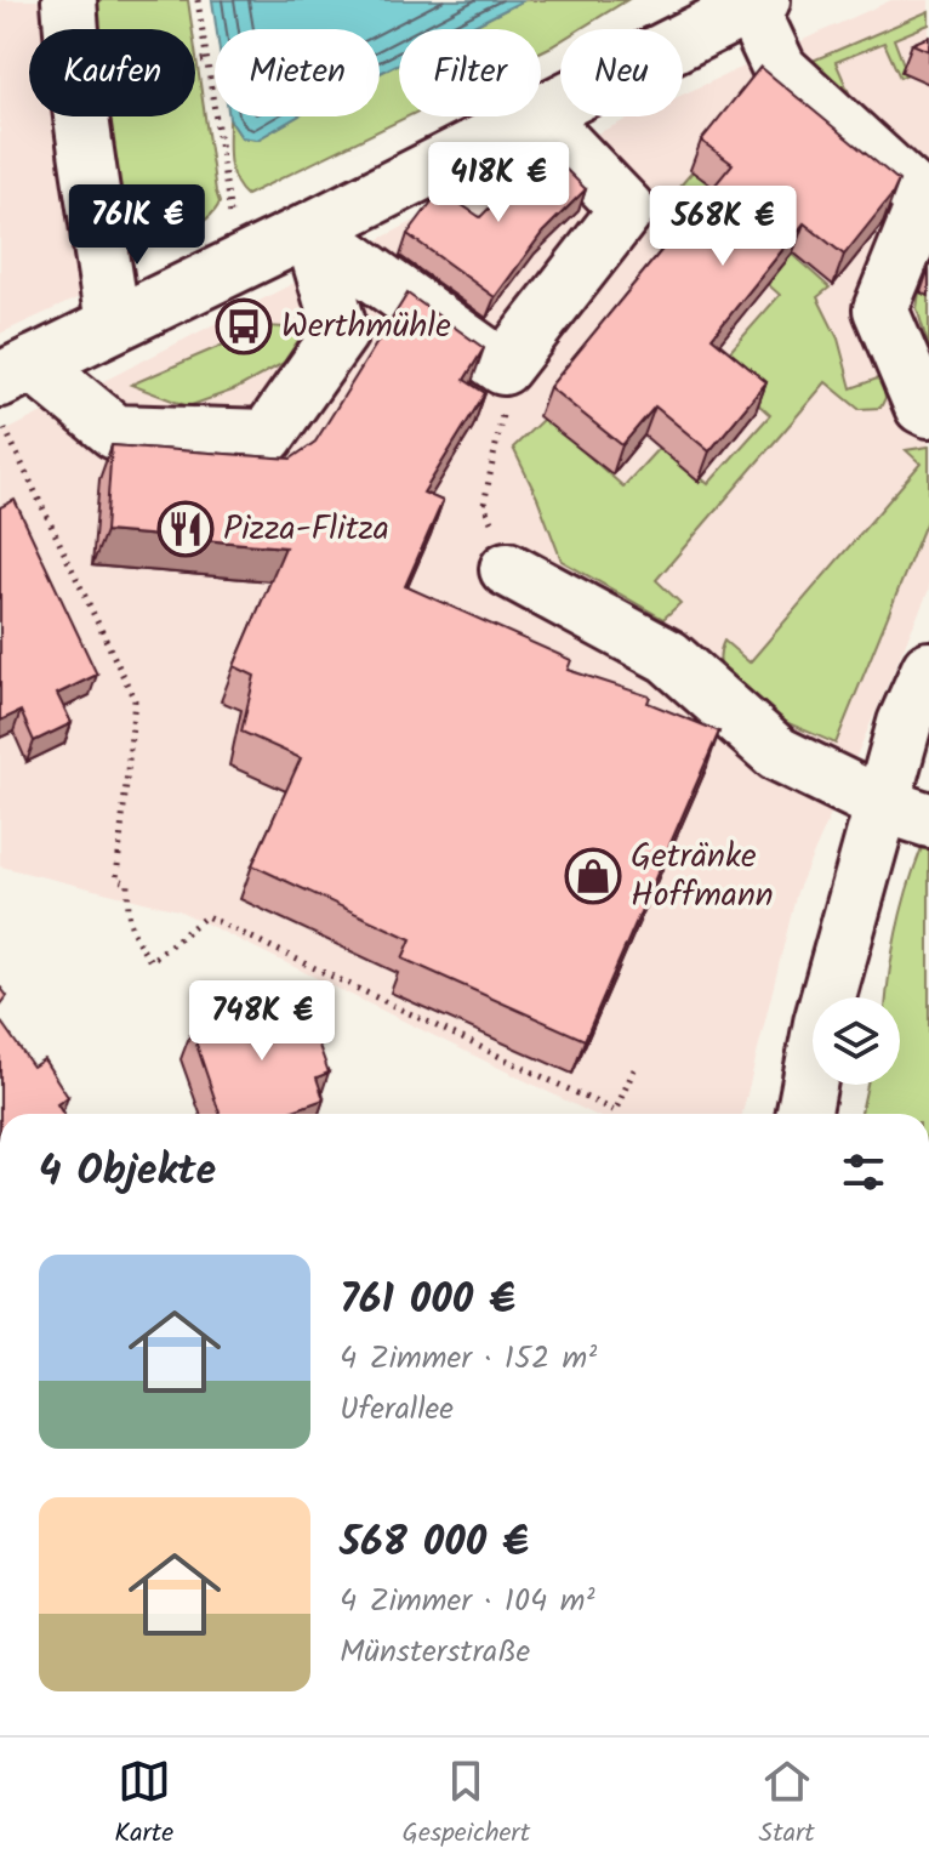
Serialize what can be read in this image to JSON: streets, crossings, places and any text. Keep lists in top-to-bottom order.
{
  "places": {
    "bus stop": ["Werthmühle"],
    "restaurant": ["Pizza-Flitza"],
    "shop": ["Getränke Hoffmann"]
  },
  "page": {
    "chip": [
      "Kaufen",
      "Mieten",
      "Filter",
      "Neu"
    ],
    "price": [
      "418K €",
      "761K €",
      "568K €",
      "748K €"
    ],
    "heading": "4 Objekte",
    "list": [
      {
        "name": "761 000 €",
        "note": "4 Zimmer · 152 m² · Uferallee"
      },
      {
        "name": "568 000 €",
        "note": "4 Zimmer · 104 m² · Münsterstraße"
      }
    ],
    "tabs": ["Karte", "Gespeichert", "Start"]
  }
}
